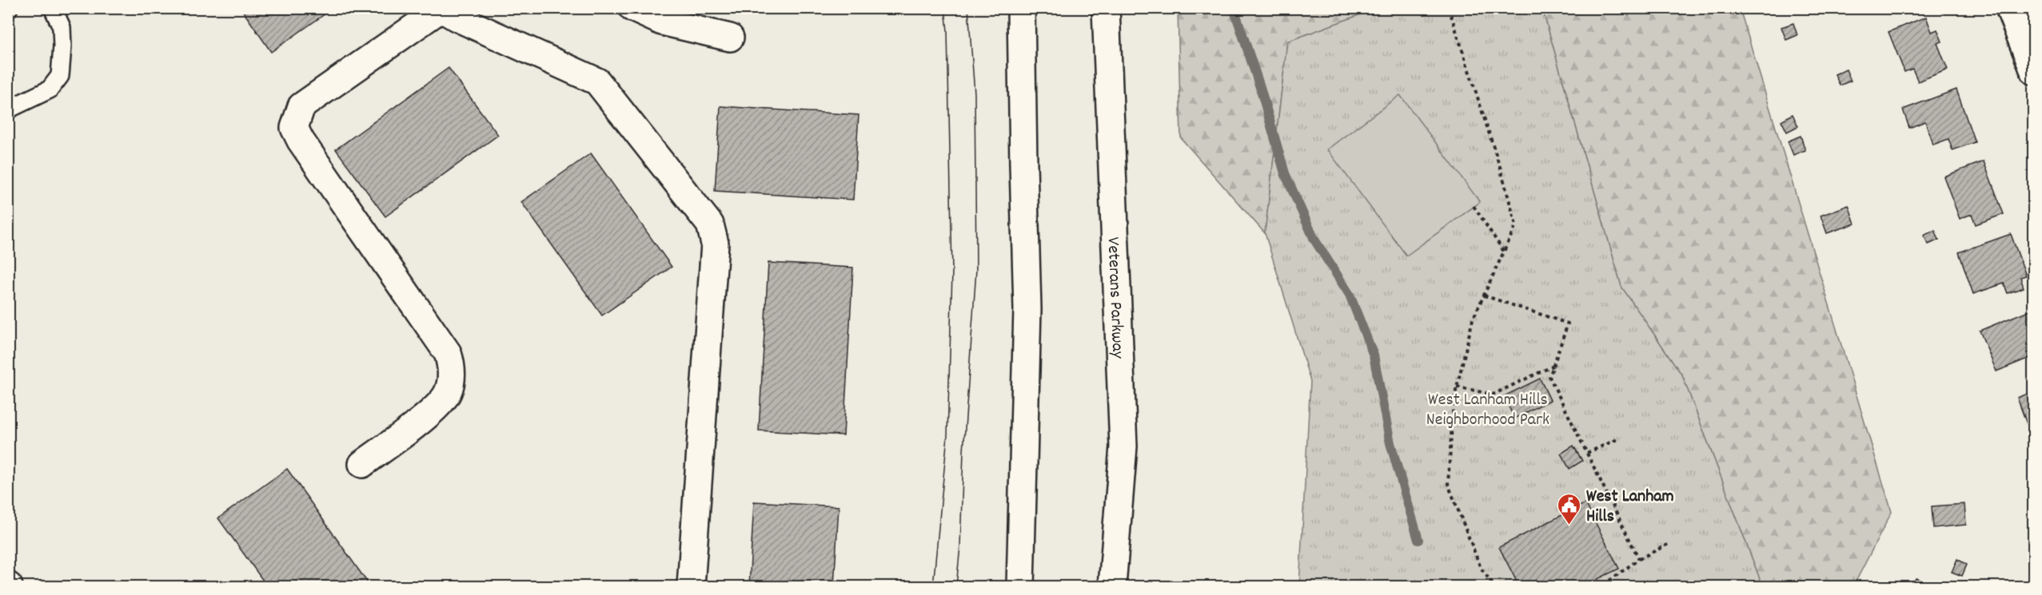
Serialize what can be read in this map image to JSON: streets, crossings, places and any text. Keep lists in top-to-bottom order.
{
  "streets": {
    "street": ["Veterans Parkway"]
  },
  "parks": ["West Lanham Hills Neighborhood Park"],
  "places": {
    "public building": ["West Lanham Hills"]
  }
}
